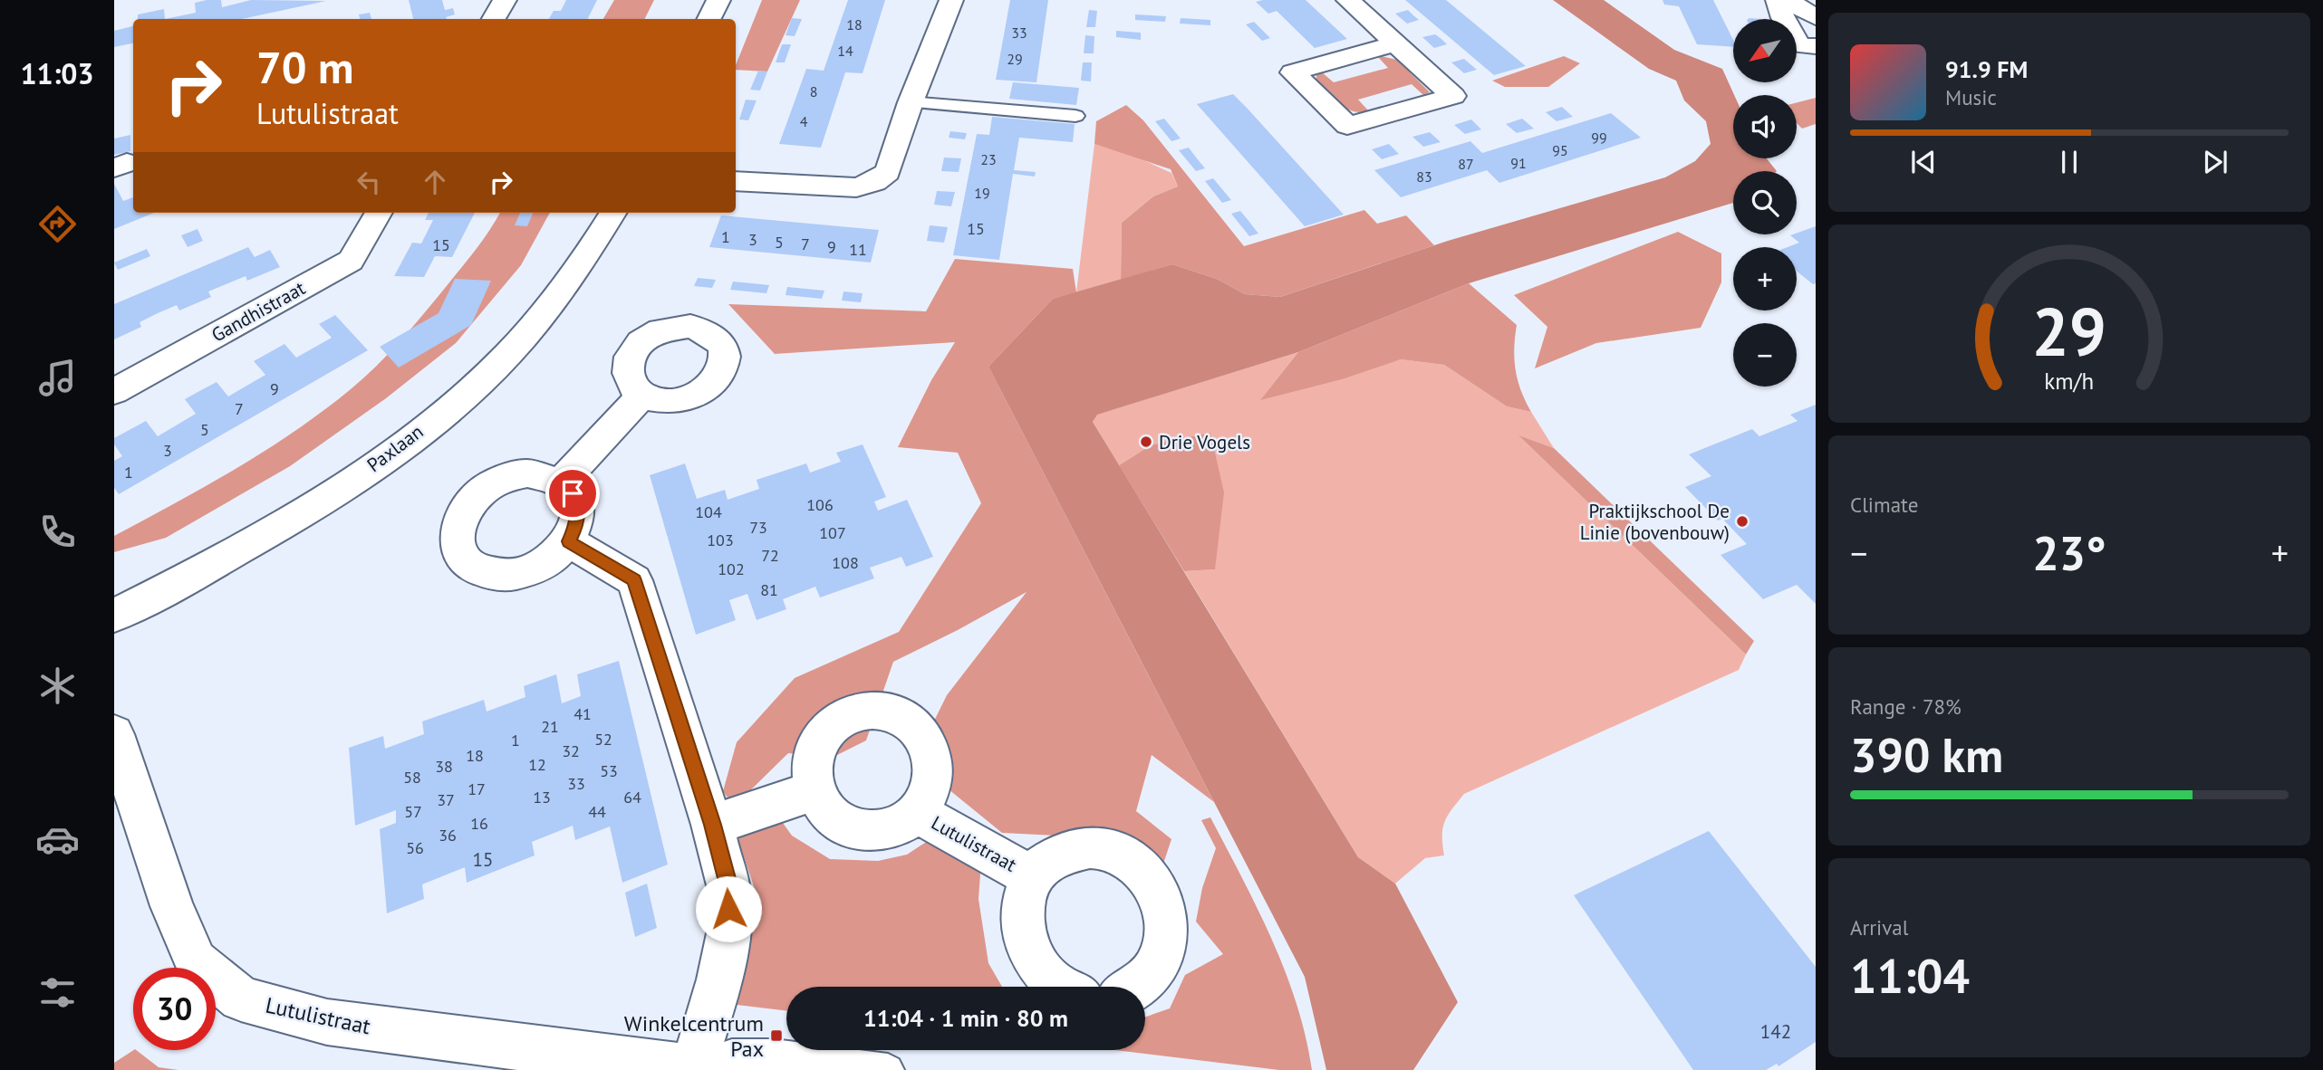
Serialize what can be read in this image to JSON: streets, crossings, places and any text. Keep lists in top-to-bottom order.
{
  "streets": {
    "street": ["Gandhistraat", "Paxlaan", "Lutulistraat"]
  },
  "places": {
    "other": ["Drie Vogels", "Praktijkschool De Linie (bovenbouw)"],
    "transit": ["Winkelcentrum Pax"]
  },
  "house_numbers": [
    "18",
    "33",
    "14",
    "29",
    "8",
    "4",
    "99",
    "95",
    "23",
    "91",
    "87",
    "83",
    "19",
    "15",
    "1",
    "3",
    "5",
    "7",
    "15",
    "9",
    "11",
    "9",
    "7",
    "5",
    "3",
    "1",
    "106",
    "104",
    "73",
    "107",
    "103",
    "72",
    "108",
    "102",
    "81",
    "41",
    "21",
    "52",
    "1",
    "32",
    "18",
    "12",
    "38",
    "53",
    "58",
    "33",
    "17",
    "13",
    "64",
    "37",
    "57",
    "44",
    "16",
    "36",
    "56",
    "15",
    "142"
  ],
  "north": "bottom left",
  "page": {
    "tabs": "11:03",
    "map_buttons": ["+", "−"],
    "turn": ["70 m", "Lutulistraat"],
    "song": ["91.9 FM", "Music"],
    "tile": [
      "Climate",
      ["Range · 78%", "390 km"],
      ["Arrival", "11:04"]
    ],
    "heat": ["−", "23°", "+"],
    "limit": "30",
    "trip": "11:04 · 1 min · 80 m",
    "gauge": ["29", "km/h"]
  }
}
